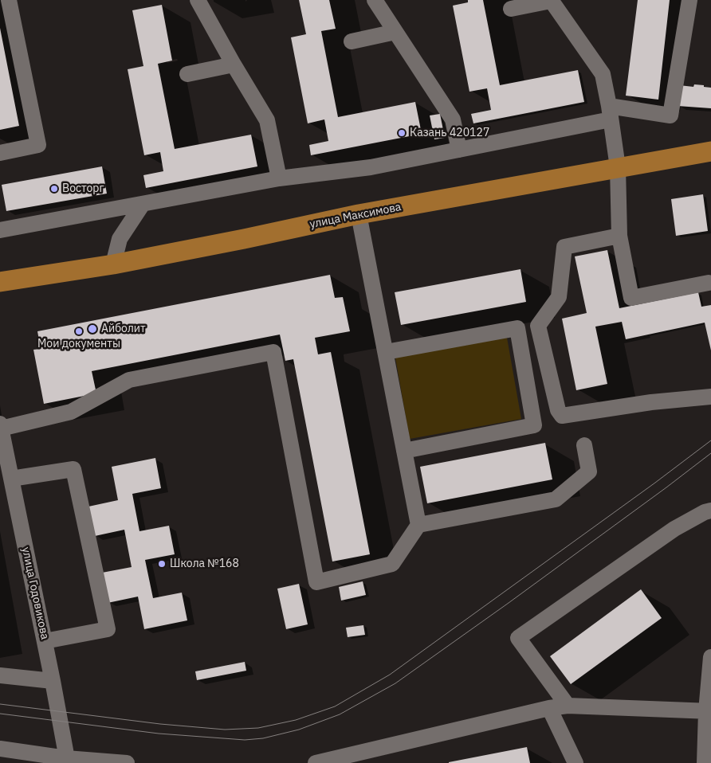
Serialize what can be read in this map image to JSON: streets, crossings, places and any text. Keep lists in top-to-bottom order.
{
  "streets": {
    "main road": ["улица Максимова"],
    "street": ["улица Годовикова"]
  },
  "places": [
    "Казань 420127",
    "Восторг",
    "Айболит",
    "Мои документы",
    "Школа №168"
  ]
}
